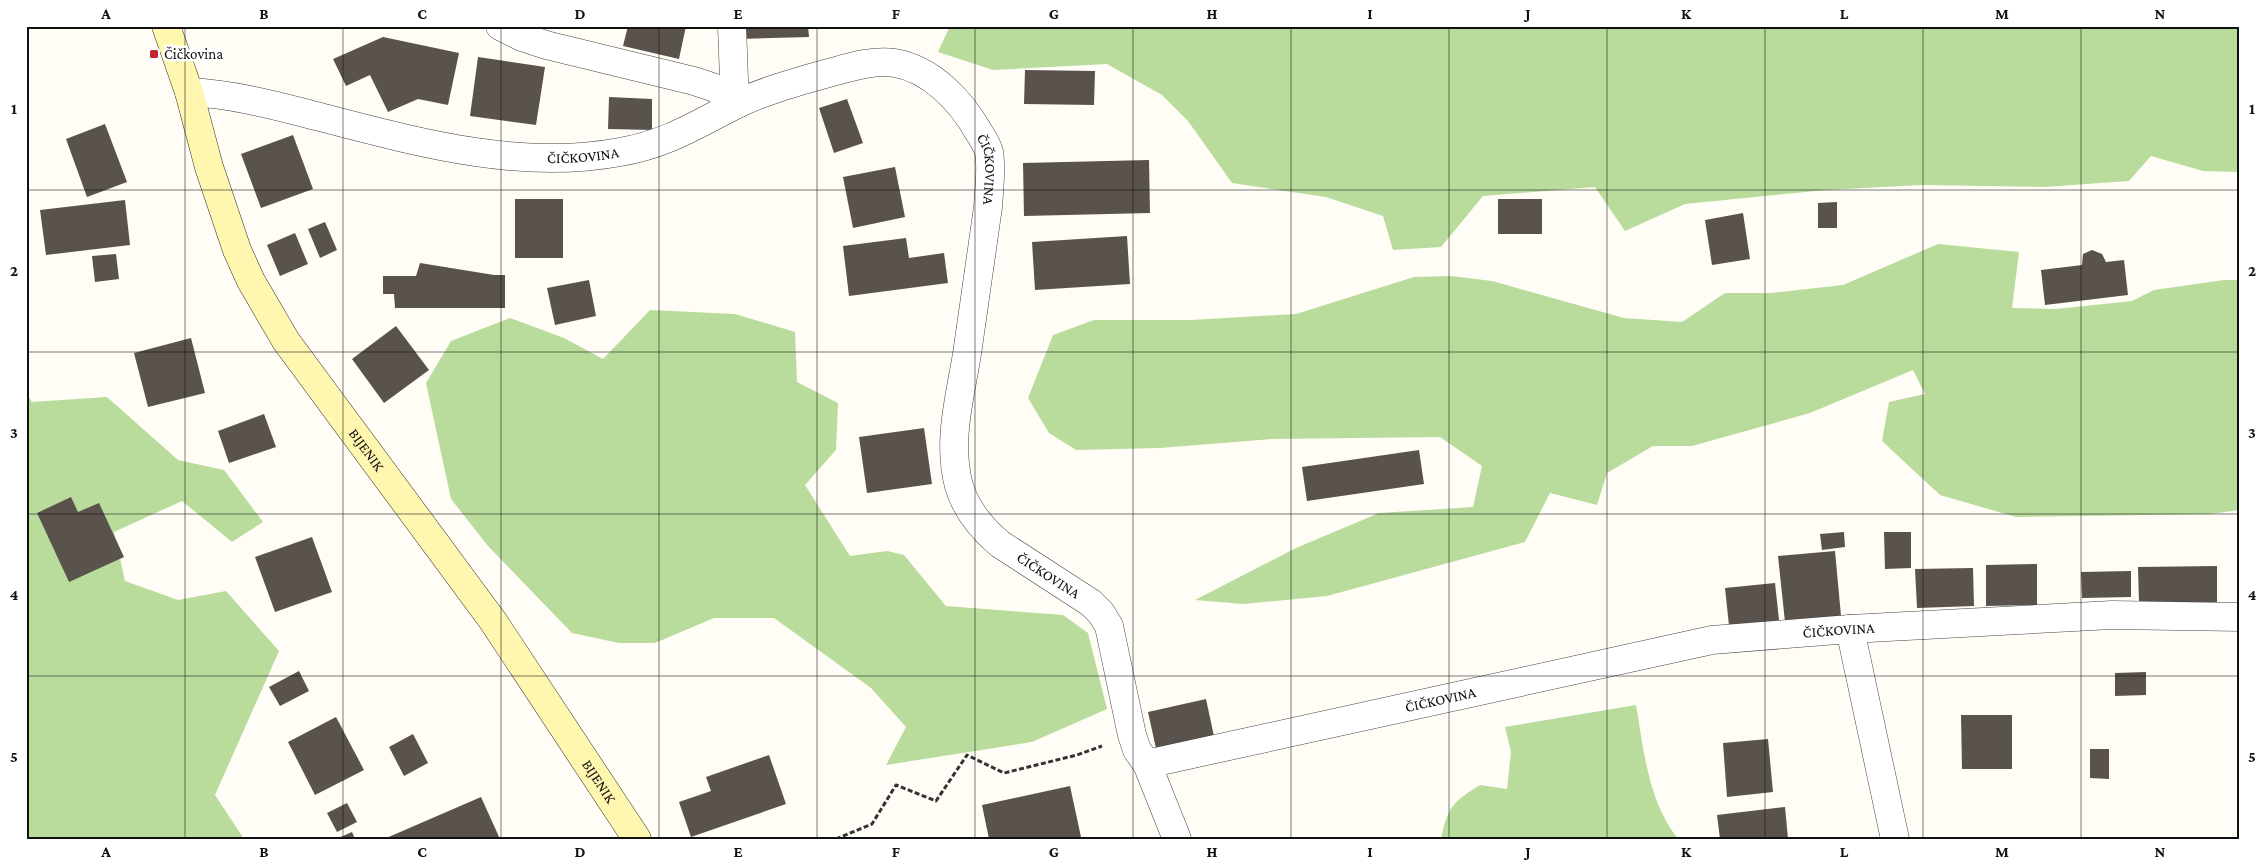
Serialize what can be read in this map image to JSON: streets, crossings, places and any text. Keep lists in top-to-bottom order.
{
  "streets": {
    "main road": ["BIJENIK"],
    "street": ["ČIČKOVINA"]
  },
  "crossings": [
    ["ČIČKOVINA", "BIJENIK"]
  ],
  "places": {
    "transit": ["Čičkovina"]
  },
  "grid": {
    "columns": [
      "A",
      "B",
      "C",
      "D",
      "E",
      "F",
      "G",
      "H",
      "I",
      "J",
      "K",
      "L",
      "M",
      "N"
    ],
    "rows": [
      "1",
      "2",
      "3",
      "4",
      "5"
    ]
  }
}
